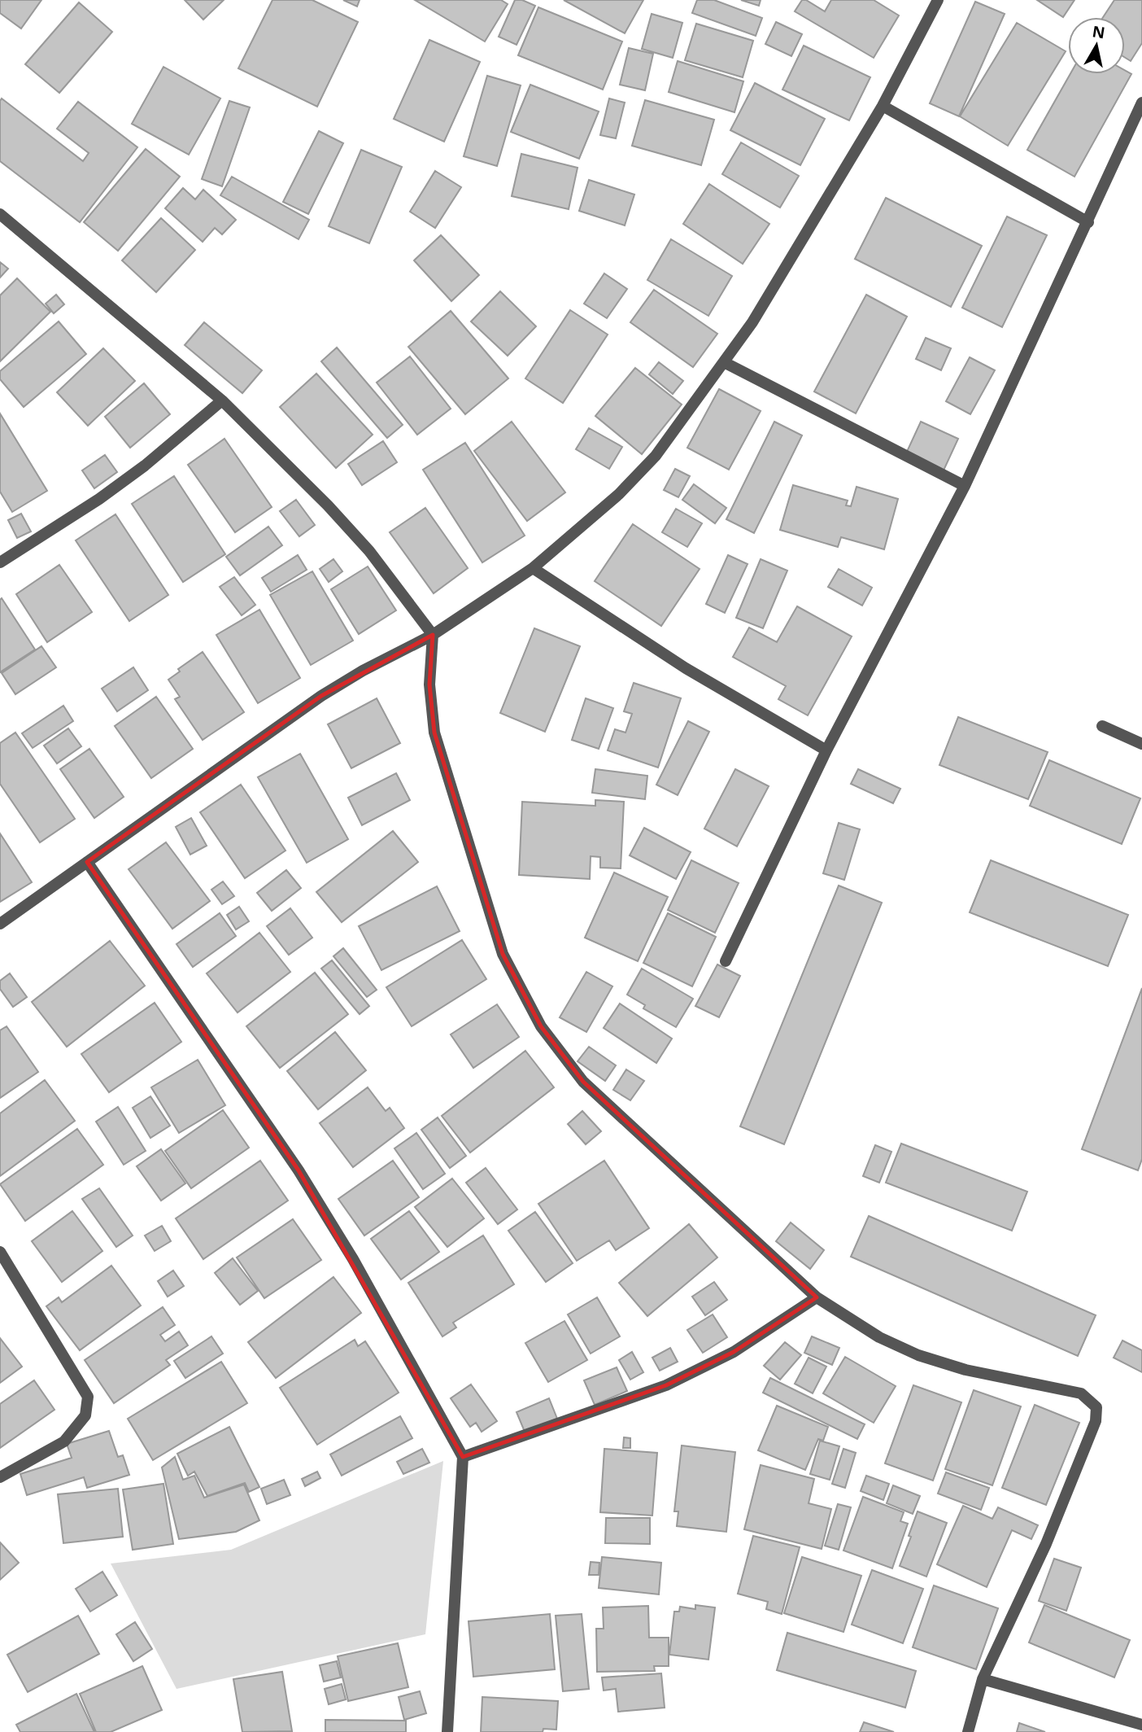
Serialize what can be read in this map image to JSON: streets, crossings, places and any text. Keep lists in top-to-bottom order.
{
  "north": "top"
}
